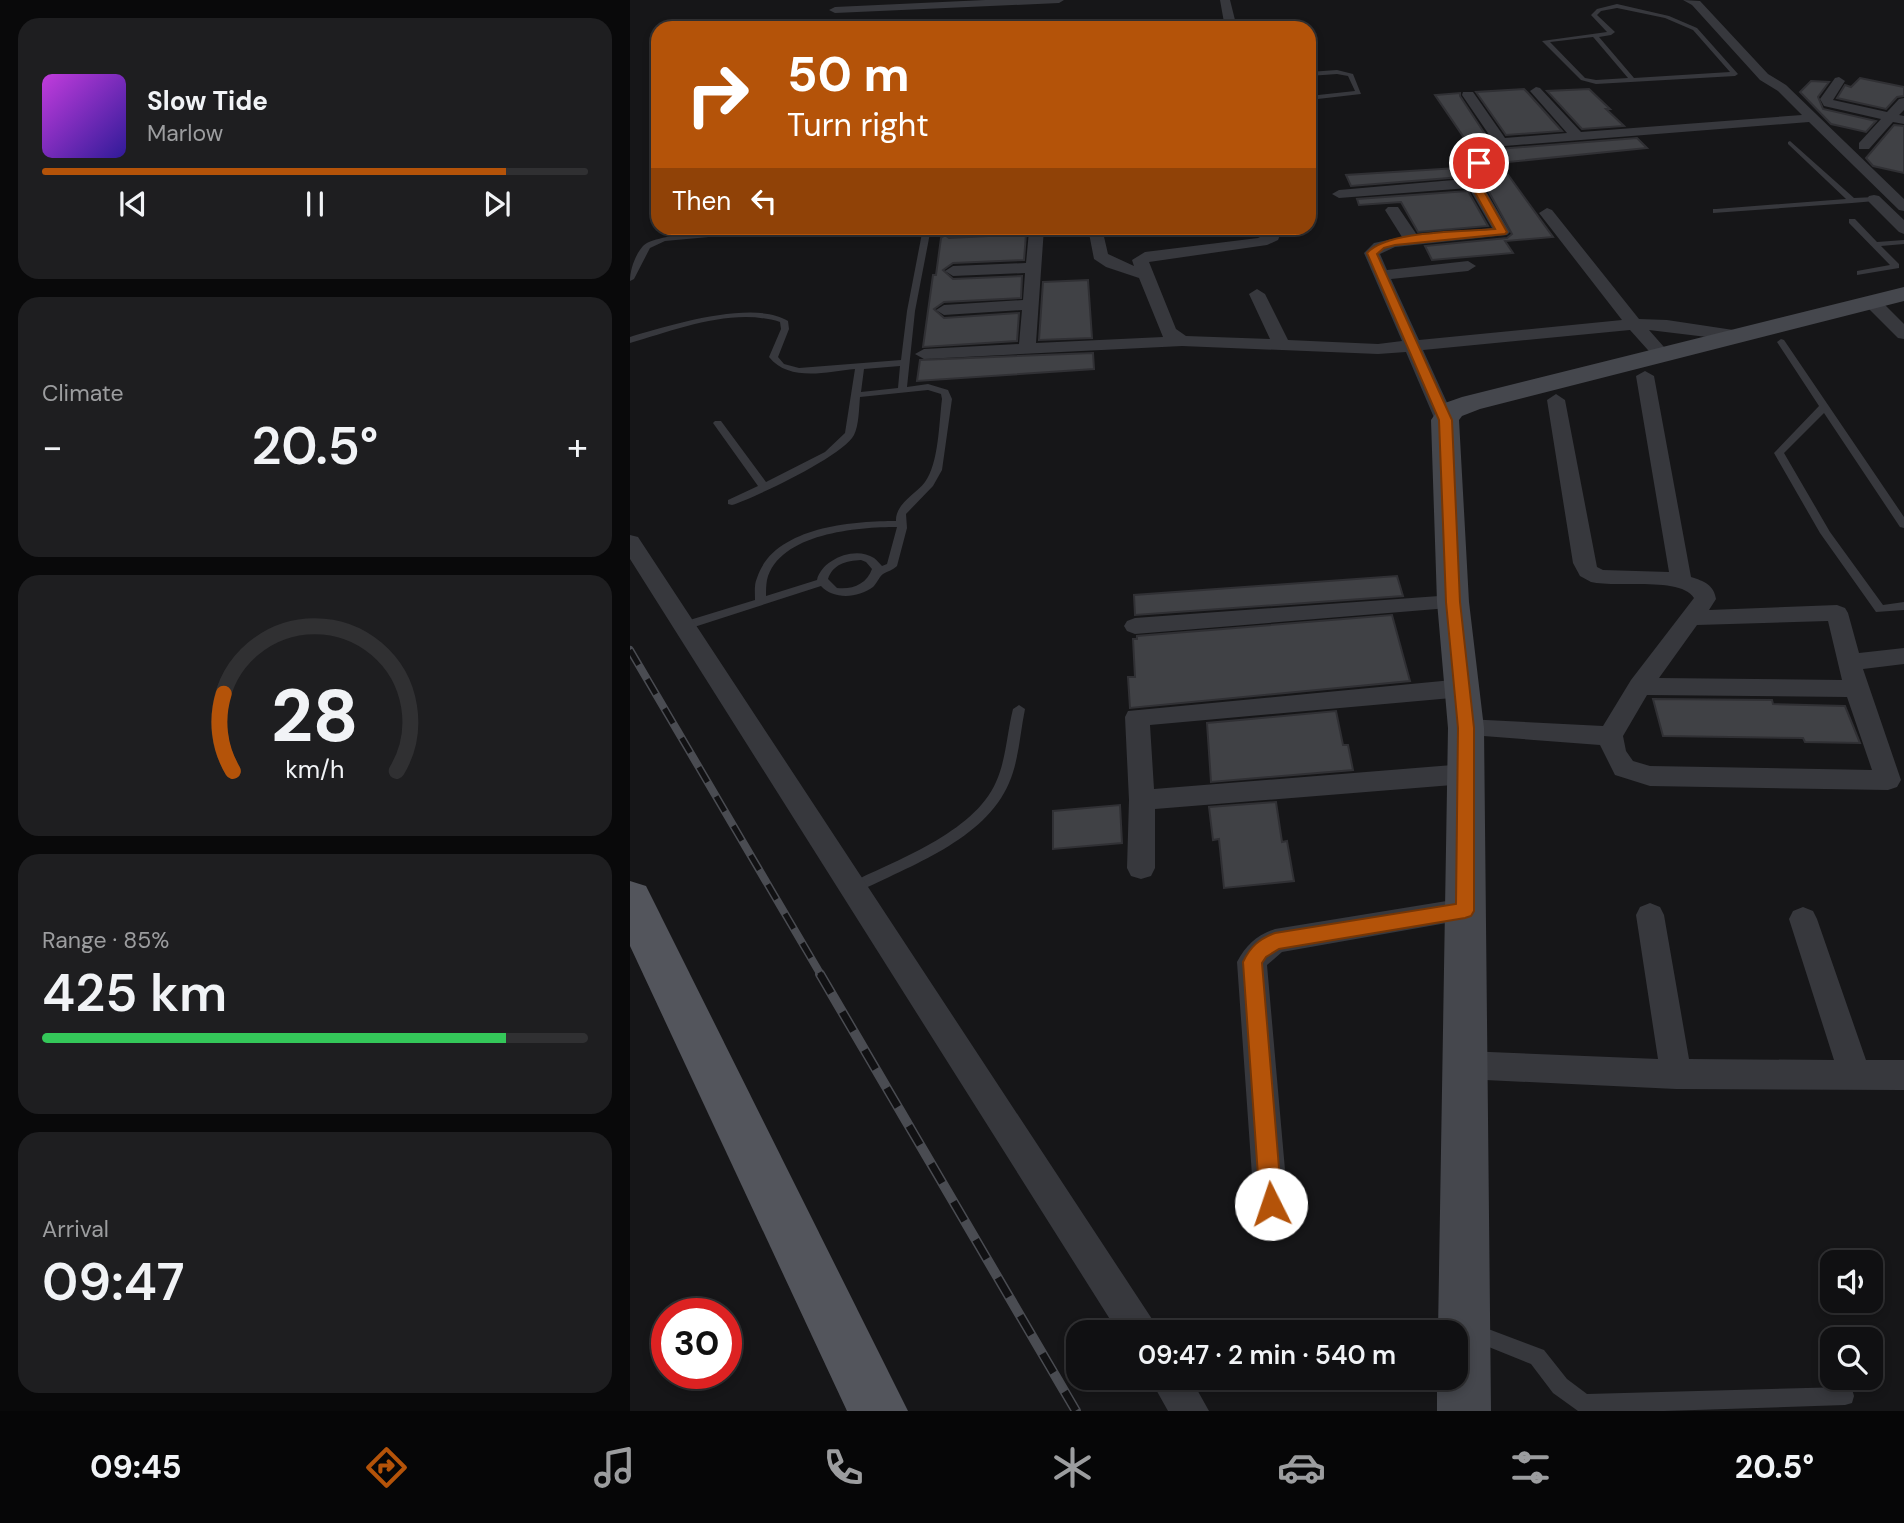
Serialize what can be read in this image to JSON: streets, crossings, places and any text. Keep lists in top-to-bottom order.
{
  "page": {
    "turn": ["50 m", "Turn right"],
    "song": ["Slow Tide", "Marlow"],
    "then": "Then",
    "tile": [
      "Climate",
      ["Range · 85%", "425 km"],
      ["Arrival", "09:47"]
    ],
    "heat": ["−", "20.5°", "+"],
    "limit": "30",
    "trip": "09:47 · 2 min · 540 m",
    "tabs": ["09:45", "20.5°"],
    "gauge": ["28", "km/h"]
  }
}
